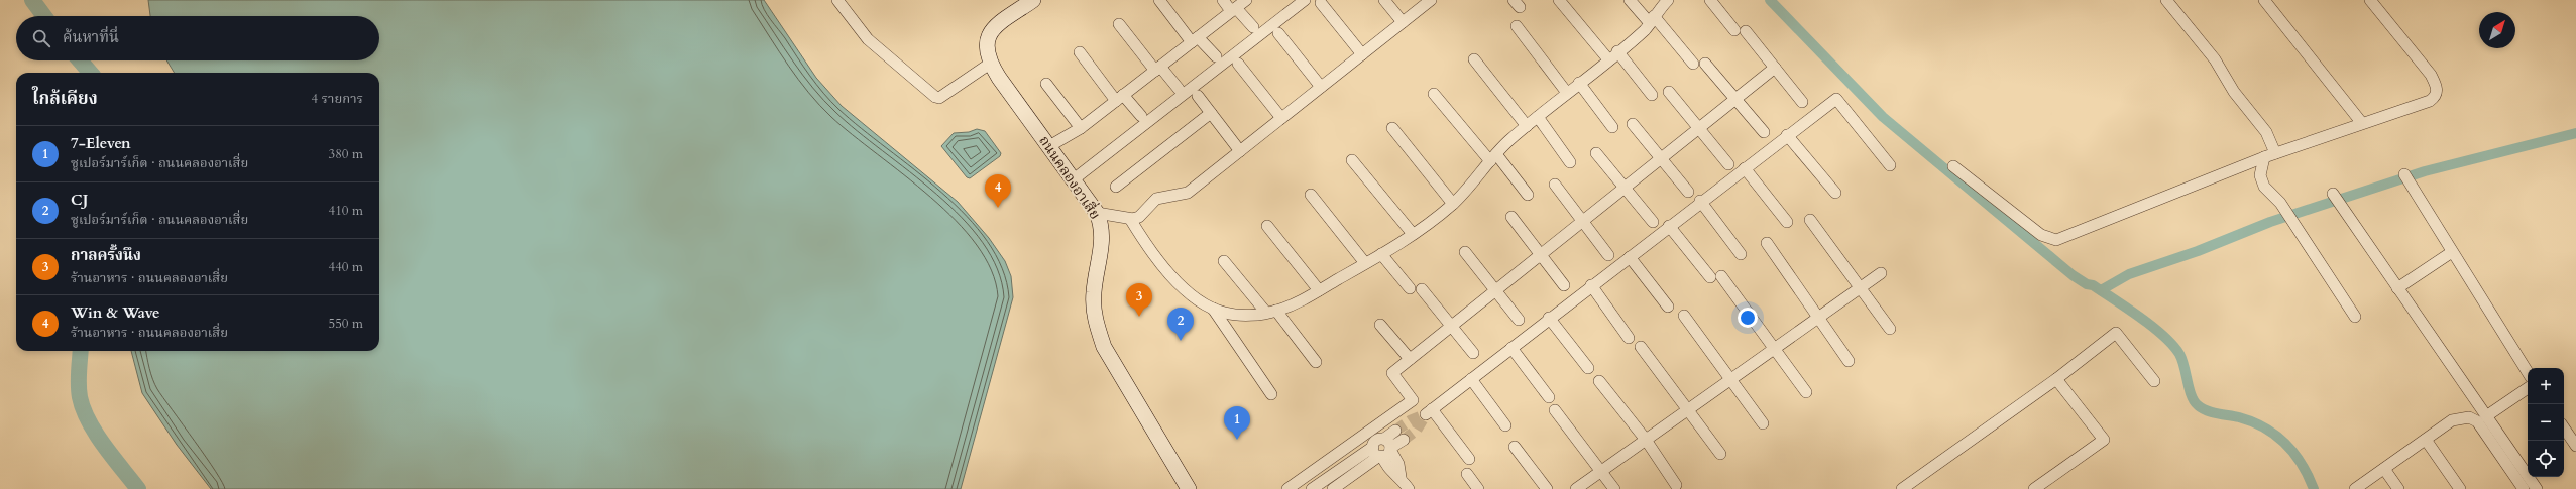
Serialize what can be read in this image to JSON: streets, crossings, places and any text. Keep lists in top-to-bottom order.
{
  "streets": {
    "street": ["ถนนคลองอาเสี่ย"]
  },
  "north": "top right",
  "page": {
    "search": "ค้นหาที่นี่",
    "heading": ["ใกล้เคียง", "4 รายการ"],
    "list": [
      {
        "mark": "1",
        "name": "7-Eleven",
        "note": "ซูเปอร์มาร์เก็ต · ถนนคลองอาเสี่ย",
        "value": "380 m"
      },
      {
        "mark": "2",
        "name": "CJ",
        "note": "ซูเปอร์มาร์เก็ต · ถนนคลองอาเสี่ย",
        "value": "410 m"
      },
      {
        "mark": "3",
        "name": "กาลครั้งนึง",
        "note": "ร้านอาหาร · ถนนคลองอาเสี่ย",
        "value": "440 m"
      },
      {
        "mark": "4",
        "name": "Win & Wave",
        "note": "ร้านอาหาร · ถนนคลองอาเสี่ย",
        "value": "550 m"
      }
    ],
    "pins": [
      "4",
      "3",
      "2",
      "1"
    ],
    "map_buttons": ["+", "−"]
  }
}
